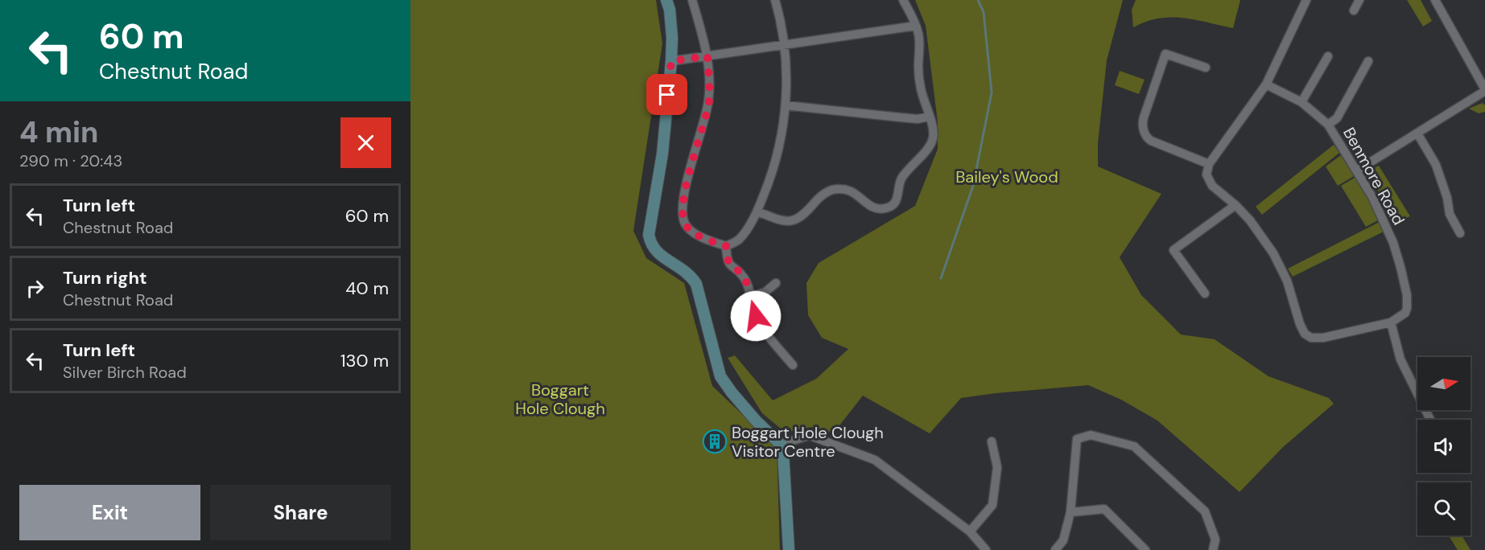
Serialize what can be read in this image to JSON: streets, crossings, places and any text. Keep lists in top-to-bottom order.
{
  "streets": {
    "street": ["Benmore Road"]
  },
  "parks": ["Bailey's Wood", "Boggart Hole Clough"],
  "places": {
    "building": ["Boggart Hole Clough Visitor Centre"]
  },
  "north": "right",
  "page": {
    "turn": ["60 m", "Chestnut Road"],
    "heading": ["4 min", "290 m · 20:43"],
    "list": [
      {
        "name": "Turn left",
        "note": "Chestnut Road",
        "value": "60 m"
      },
      {
        "name": "Turn right",
        "note": "Chestnut Road",
        "value": "40 m"
      },
      {
        "name": "Turn left",
        "note": "Silver Birch Road",
        "value": "130 m"
      }
    ],
    "buttons": ["Exit", "Share"]
  }
}
